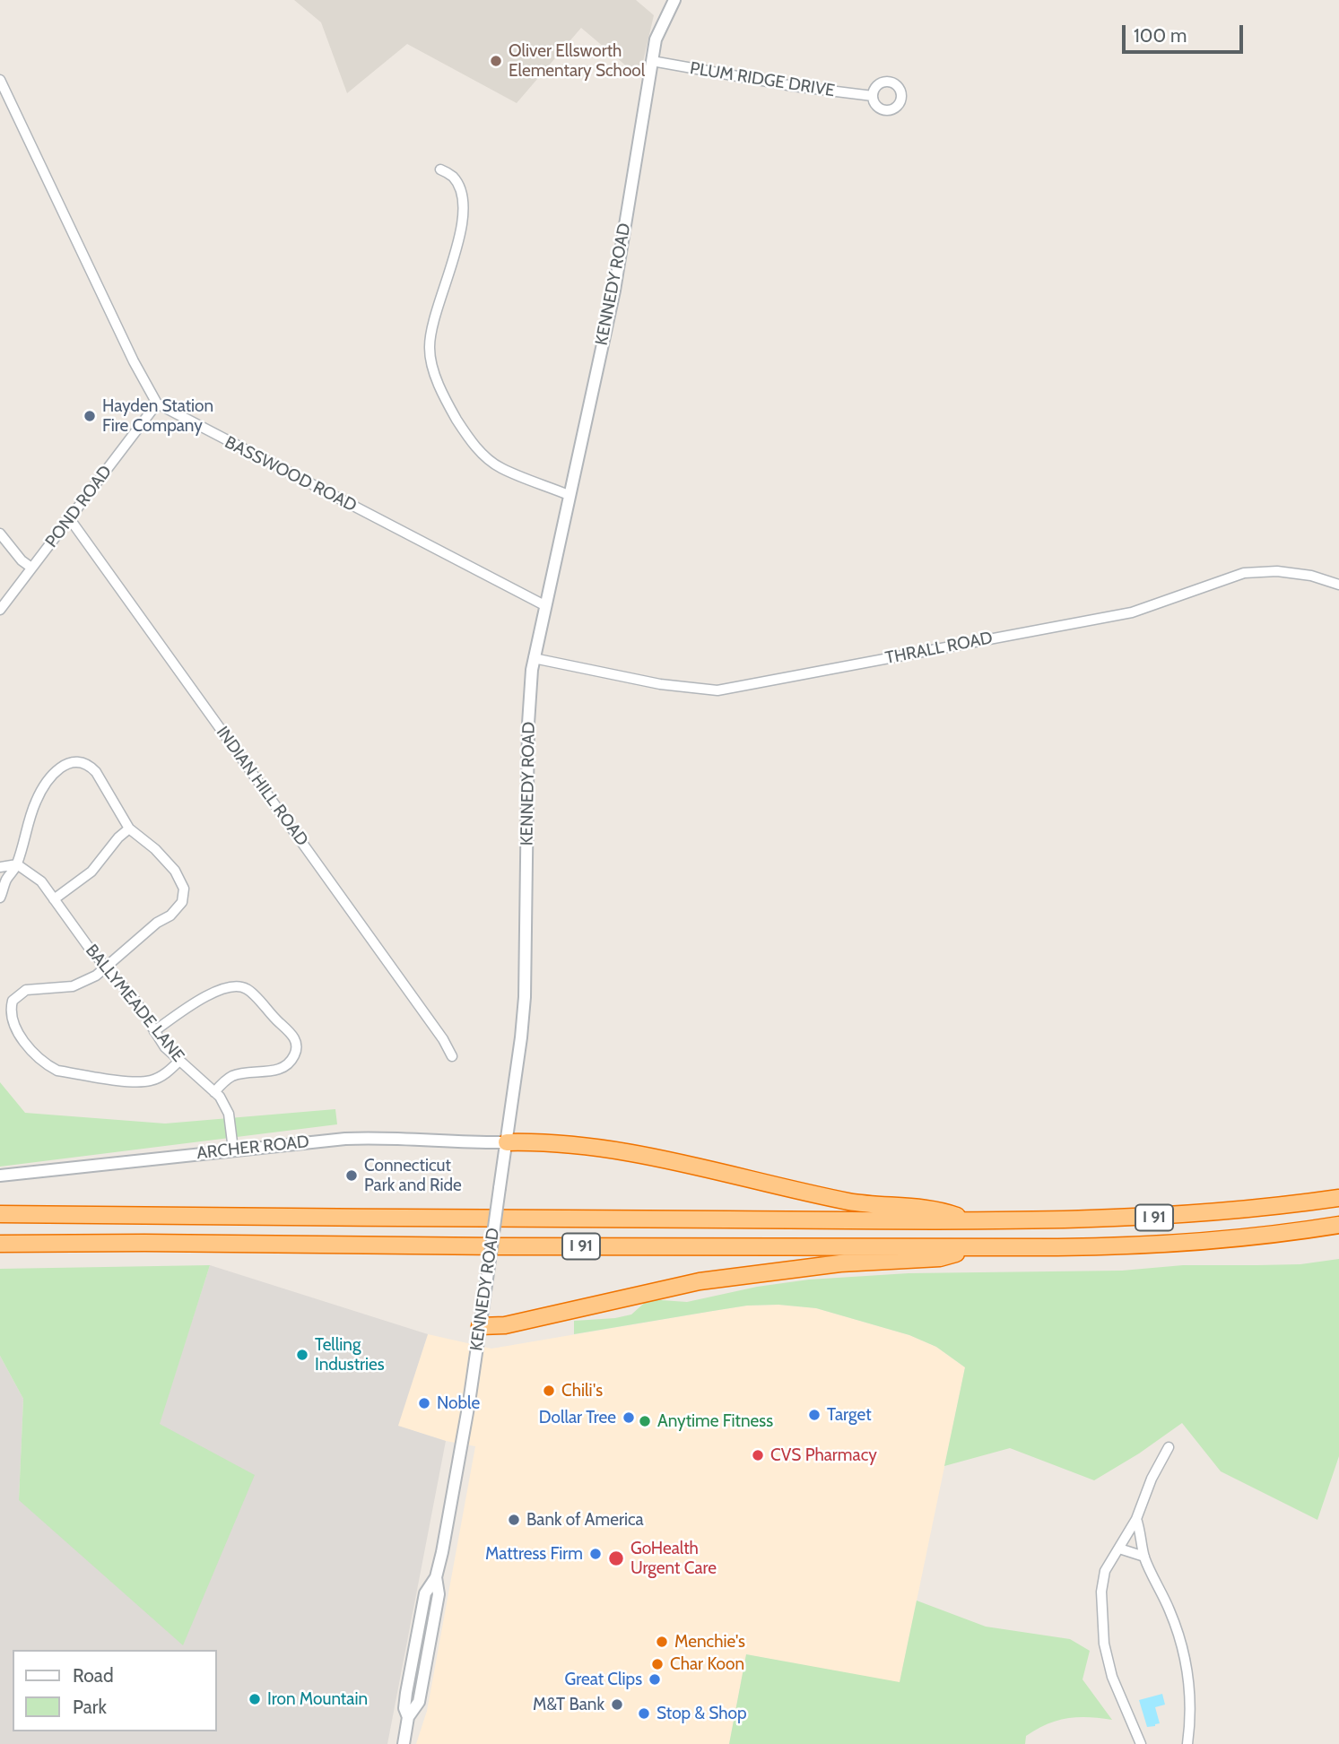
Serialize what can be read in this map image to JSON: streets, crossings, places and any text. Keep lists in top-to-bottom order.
{
  "streets": {
    "highway": ["I 91"],
    "street": [
      "PLUM RIDGE DRIVE",
      "KENNEDY ROAD",
      "BASSWOOD ROAD",
      "POND ROAD",
      "THRALL ROAD",
      "INDIAN HILL ROAD",
      "BALLYMEADE LANE",
      "ARCHER ROAD"
    ]
  },
  "crossings": [
    ["PLUM RIDGE DRIVE", "KENNEDY ROAD"],
    ["KENNEDY ROAD", "BASSWOOD ROAD"],
    ["KENNEDY ROAD", "THRALL ROAD"],
    ["KENNEDY ROAD", "ARCHER ROAD"],
    ["BASSWOOD ROAD", "POND ROAD"],
    ["POND ROAD", "INDIAN HILL ROAD"],
    ["BALLYMEADE LANE", "ARCHER ROAD"]
  ],
  "places": [
    "Oliver Ellsworth Elementary School",
    "Hayden Station Fire Company",
    "Connecticut Park and Ride",
    "Telling Industries",
    "Chili's",
    "Noble",
    "Target",
    "Dollar Tree",
    "Anytime Fitness",
    "CVS Pharmacy",
    "Bank of America",
    "Mattress Firm",
    "GoHealth Urgent Care",
    "Menchie's",
    "Char Koon",
    "Great Clips",
    "Iron Mountain",
    "M&T Bank",
    "Stop & Shop"
  ],
  "legend": ["Road", "Park"],
  "scale_bar": "100 m"
}
